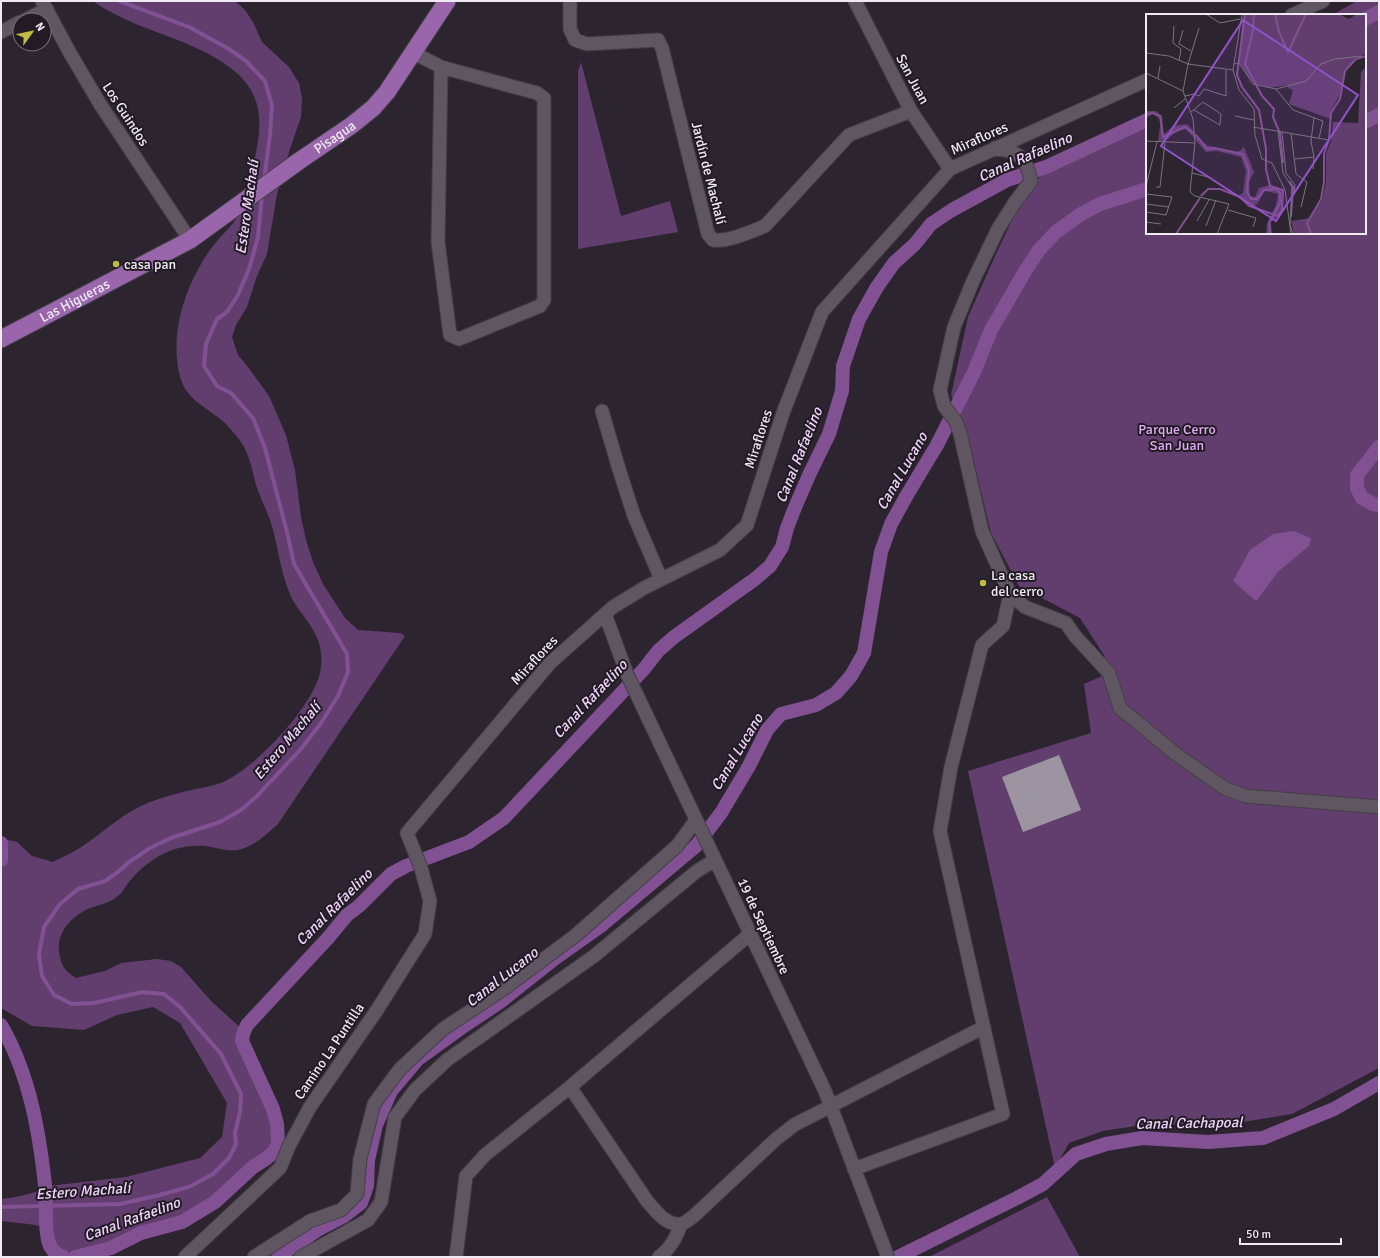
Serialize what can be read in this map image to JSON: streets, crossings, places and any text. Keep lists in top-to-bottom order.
{
  "streets": {
    "main road": ["Pisagua", "Las Higueras"],
    "street": [
      "San Juan",
      "Los Guindos",
      "Miraflores",
      "Jardín de Machalí",
      "19 de Septiembre",
      "Camino La Puntilla"
    ]
  },
  "crossings": [
    ["San Juan", "Miraflores"],
    ["San Juan", "Jardín de Machalí"],
    ["Los Guindos", "Pisagua"],
    ["Los Guindos", "Las Higueras"],
    ["Pisagua", "Las Higueras"],
    ["Miraflores", "19 de Septiembre"],
    ["Miraflores", "Camino La Puntilla"]
  ],
  "water": [
    "Canal Rafaelino",
    "Estero Machalí",
    "Canal Lucano",
    "Canal Cachapoal"
  ],
  "parks": ["Parque Cerro San Juan"],
  "places": ["casa pan", "La casa del cerro"],
  "scale_bar": "50 m",
  "north": "top right"
}
